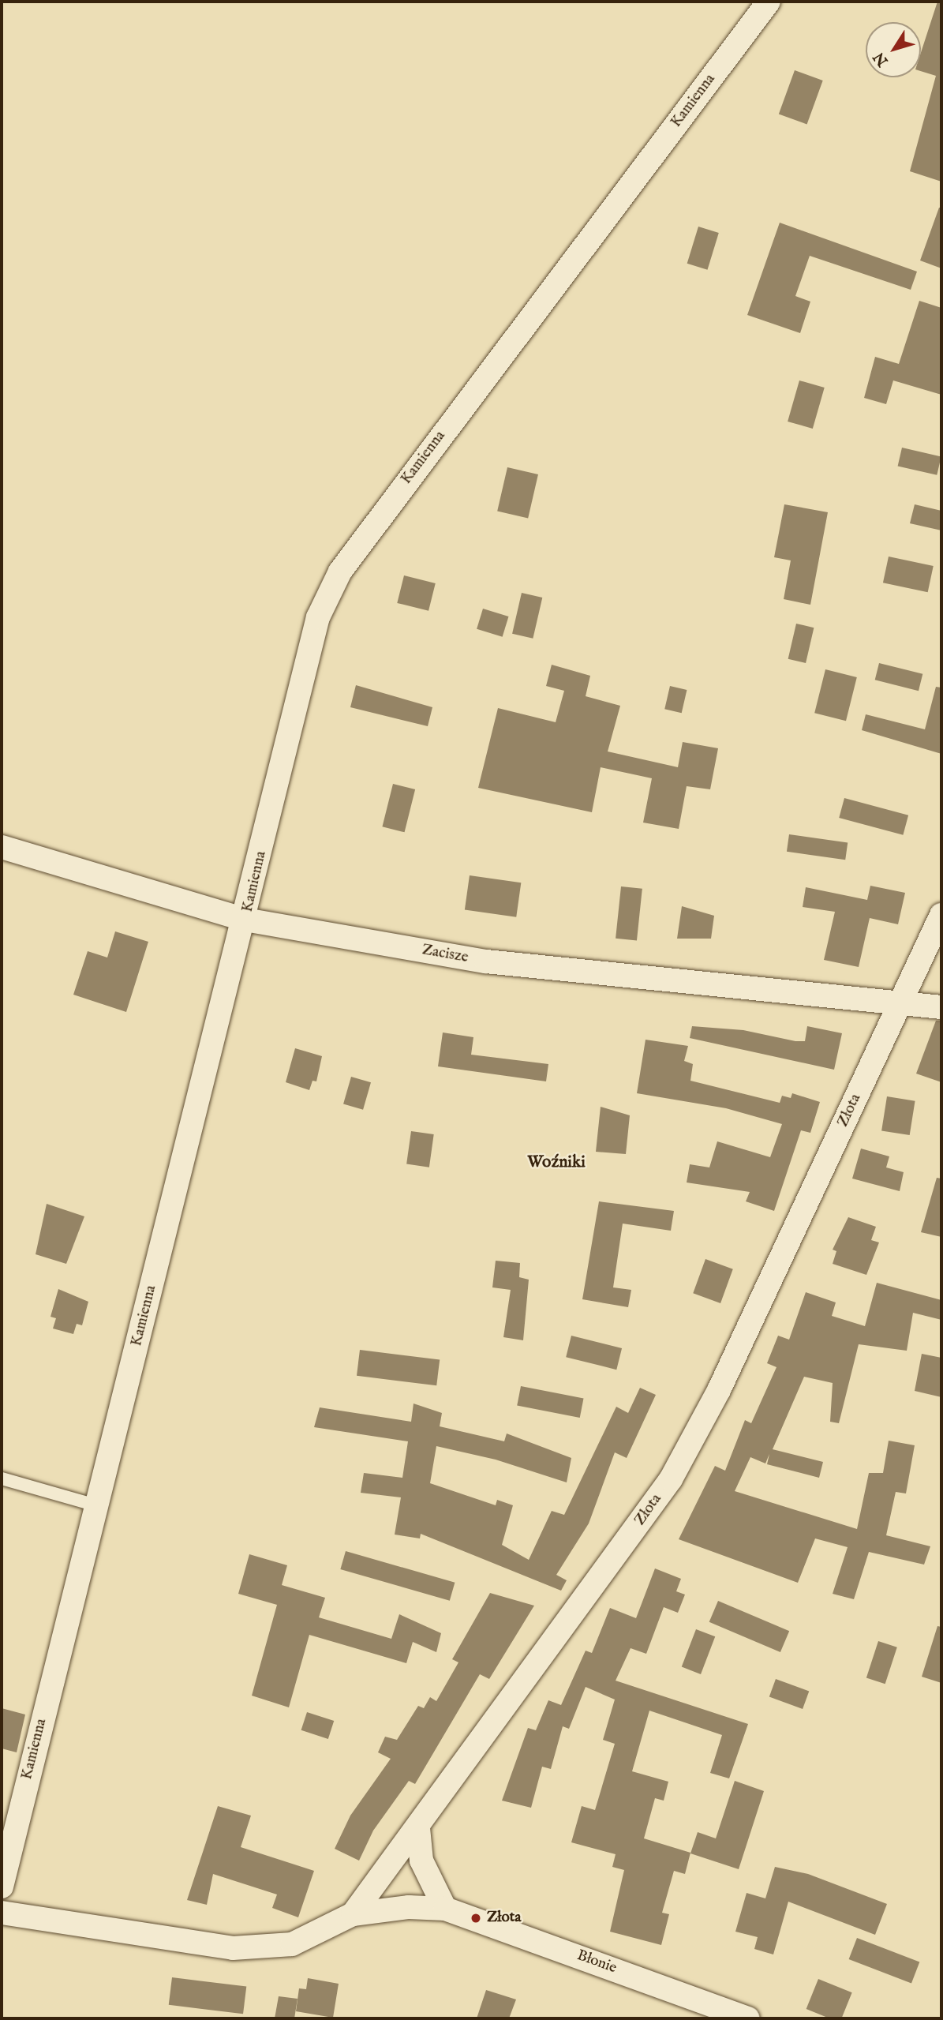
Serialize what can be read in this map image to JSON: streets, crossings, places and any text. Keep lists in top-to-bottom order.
{
  "streets": {
    "street": [
      "Kamienna",
      "Zacisze",
      "Złota",
      "Błonie"
    ]
  },
  "crossings": [
    ["Kamienna", "Zacisze"],
    ["Zacisze", "Złota"],
    ["Złota", "Błonie"]
  ],
  "districts": ["Woźniki"],
  "places": ["Złota"],
  "north": "bottom left"
}
